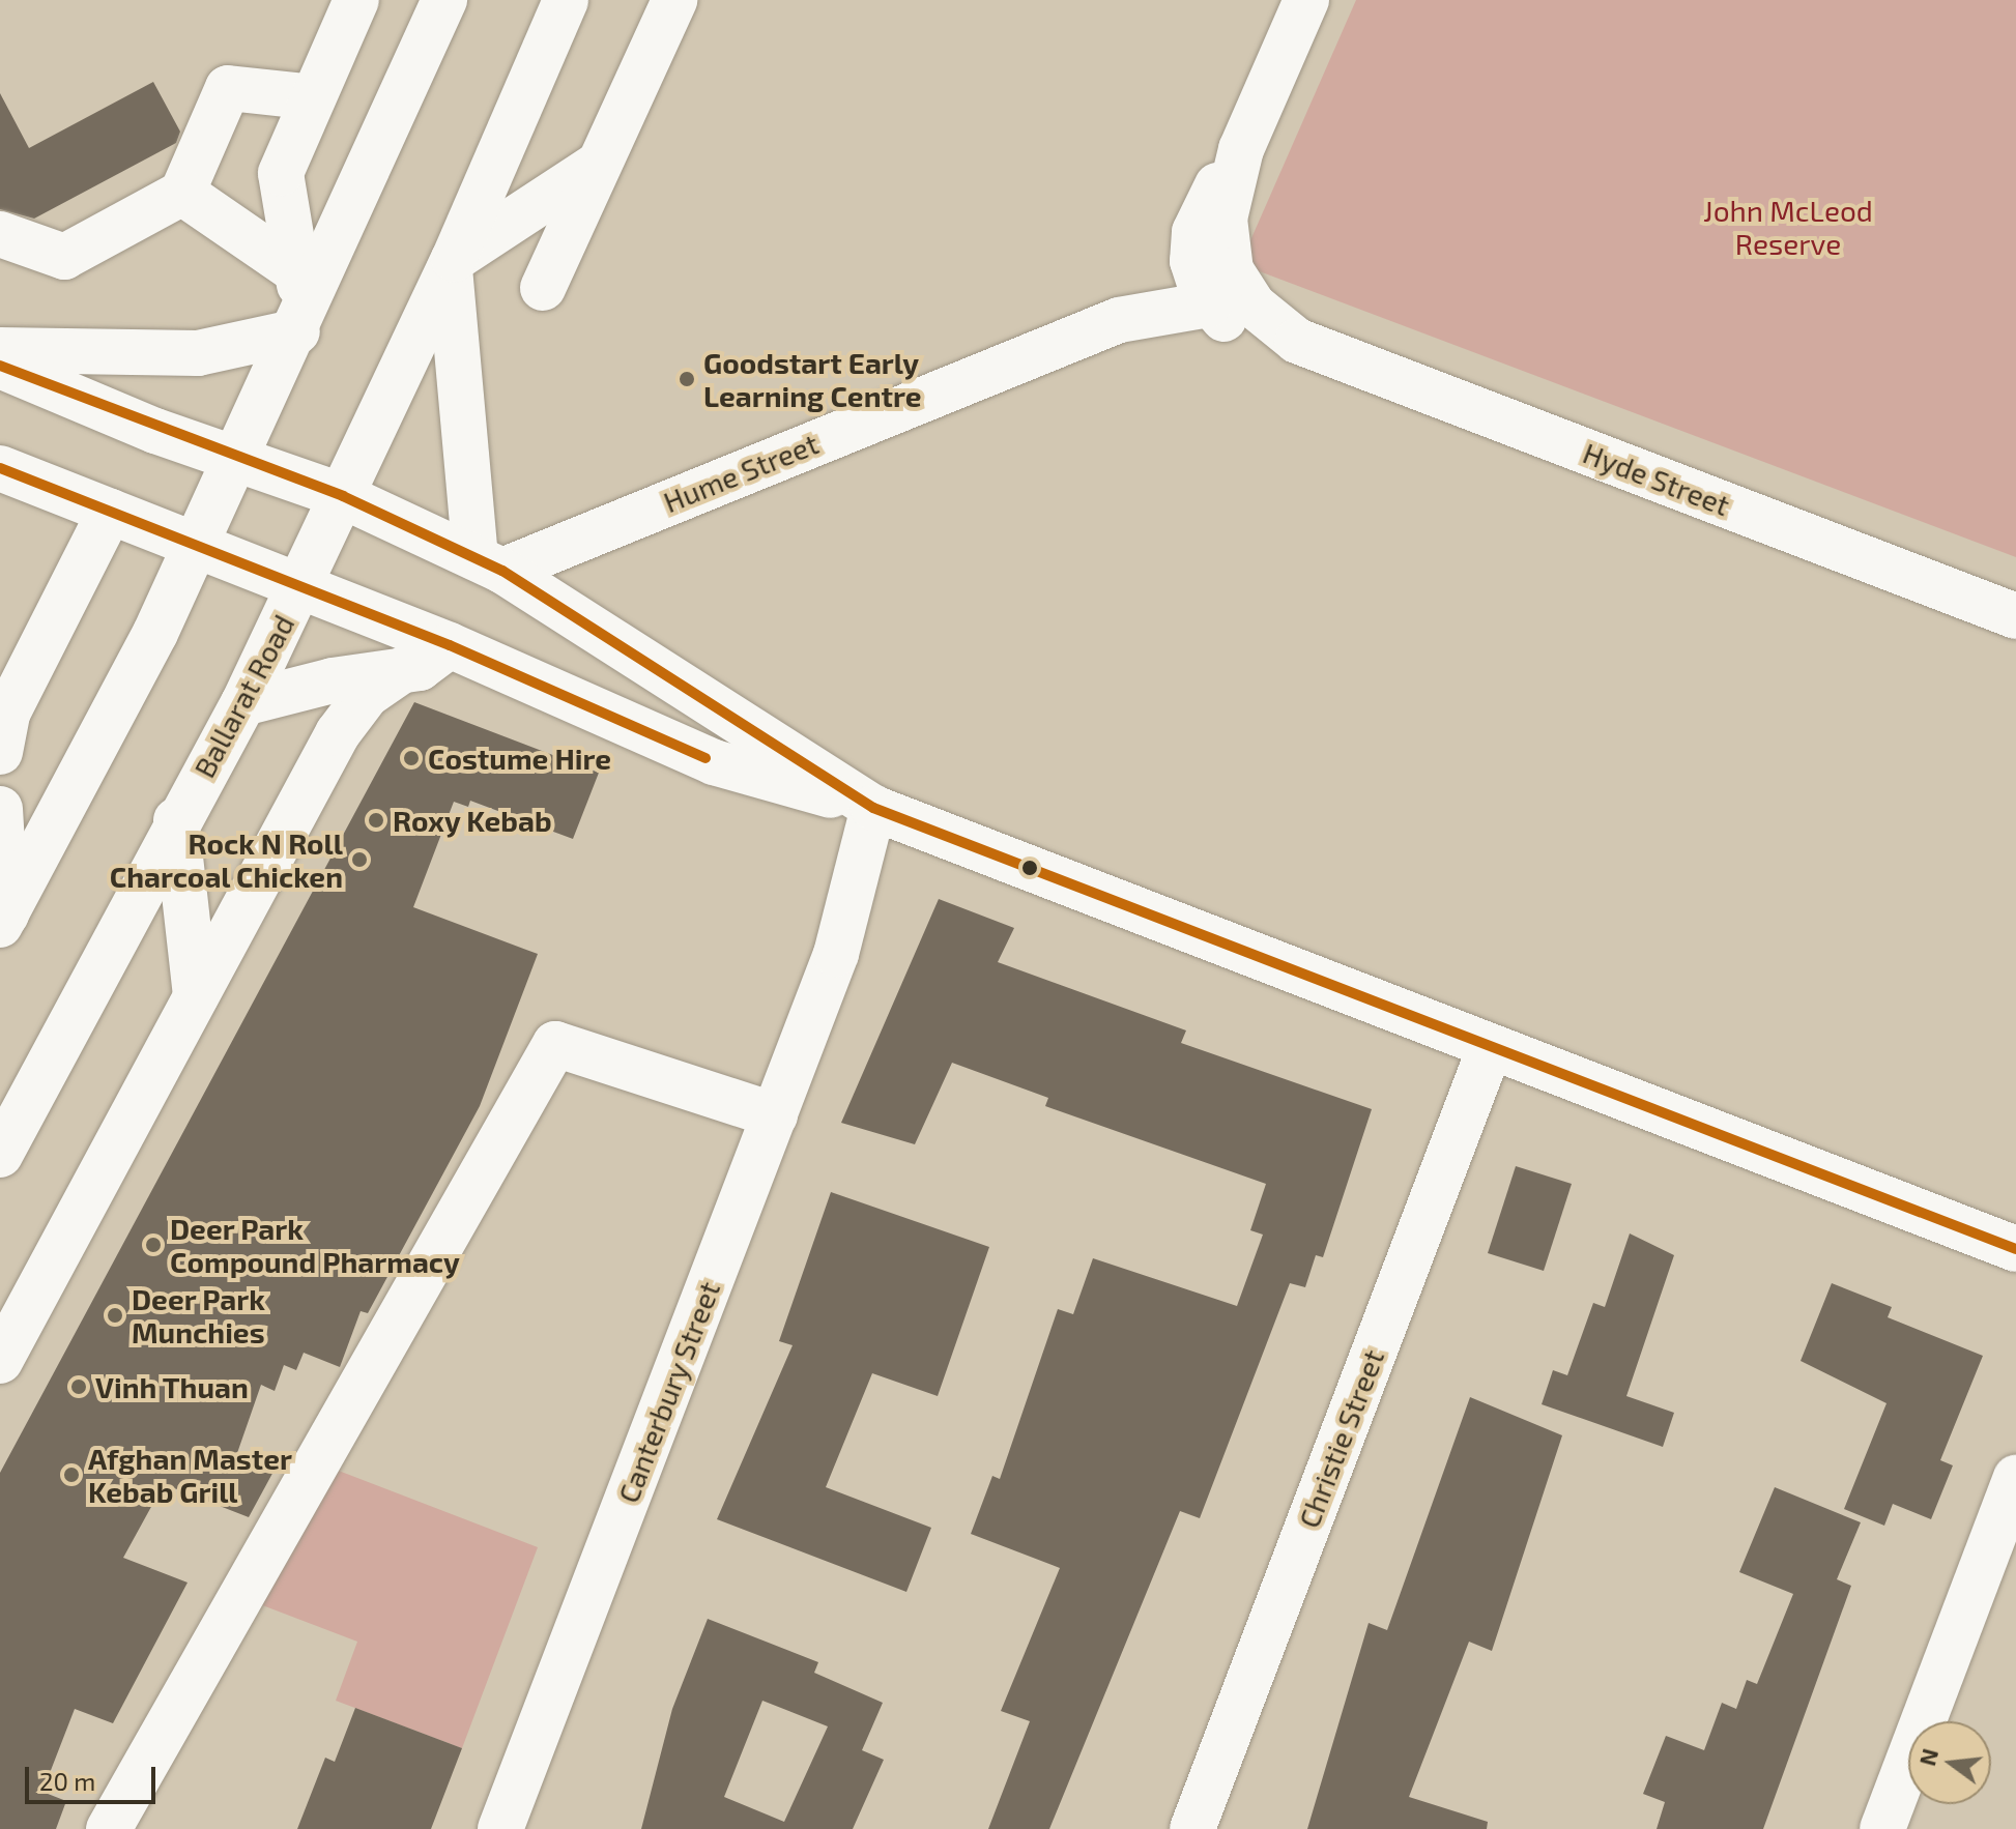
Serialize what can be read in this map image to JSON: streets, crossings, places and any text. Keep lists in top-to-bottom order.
{
  "streets": {
    "main road": [
      "Hume Street",
      "Hyde Street",
      "Ballarat Road",
      "Canterbury Street",
      "Christie Street"
    ]
  },
  "crossings": [
    ["Hume Street", "Hyde Street"]
  ],
  "parks": ["John McLeod Reserve"],
  "places": [
    "Goodstart Early Learning Centre",
    "Costume Hire",
    "Roxy Kebab",
    "Rock N Roll Charcoal Chicken",
    "Deer Park Compound Pharmacy",
    "Deer Park Munchies",
    "Vinh Thuan",
    "Afghan Master Kebab Grill"
  ],
  "scale_bar": "20 m",
  "north": "left"
}
